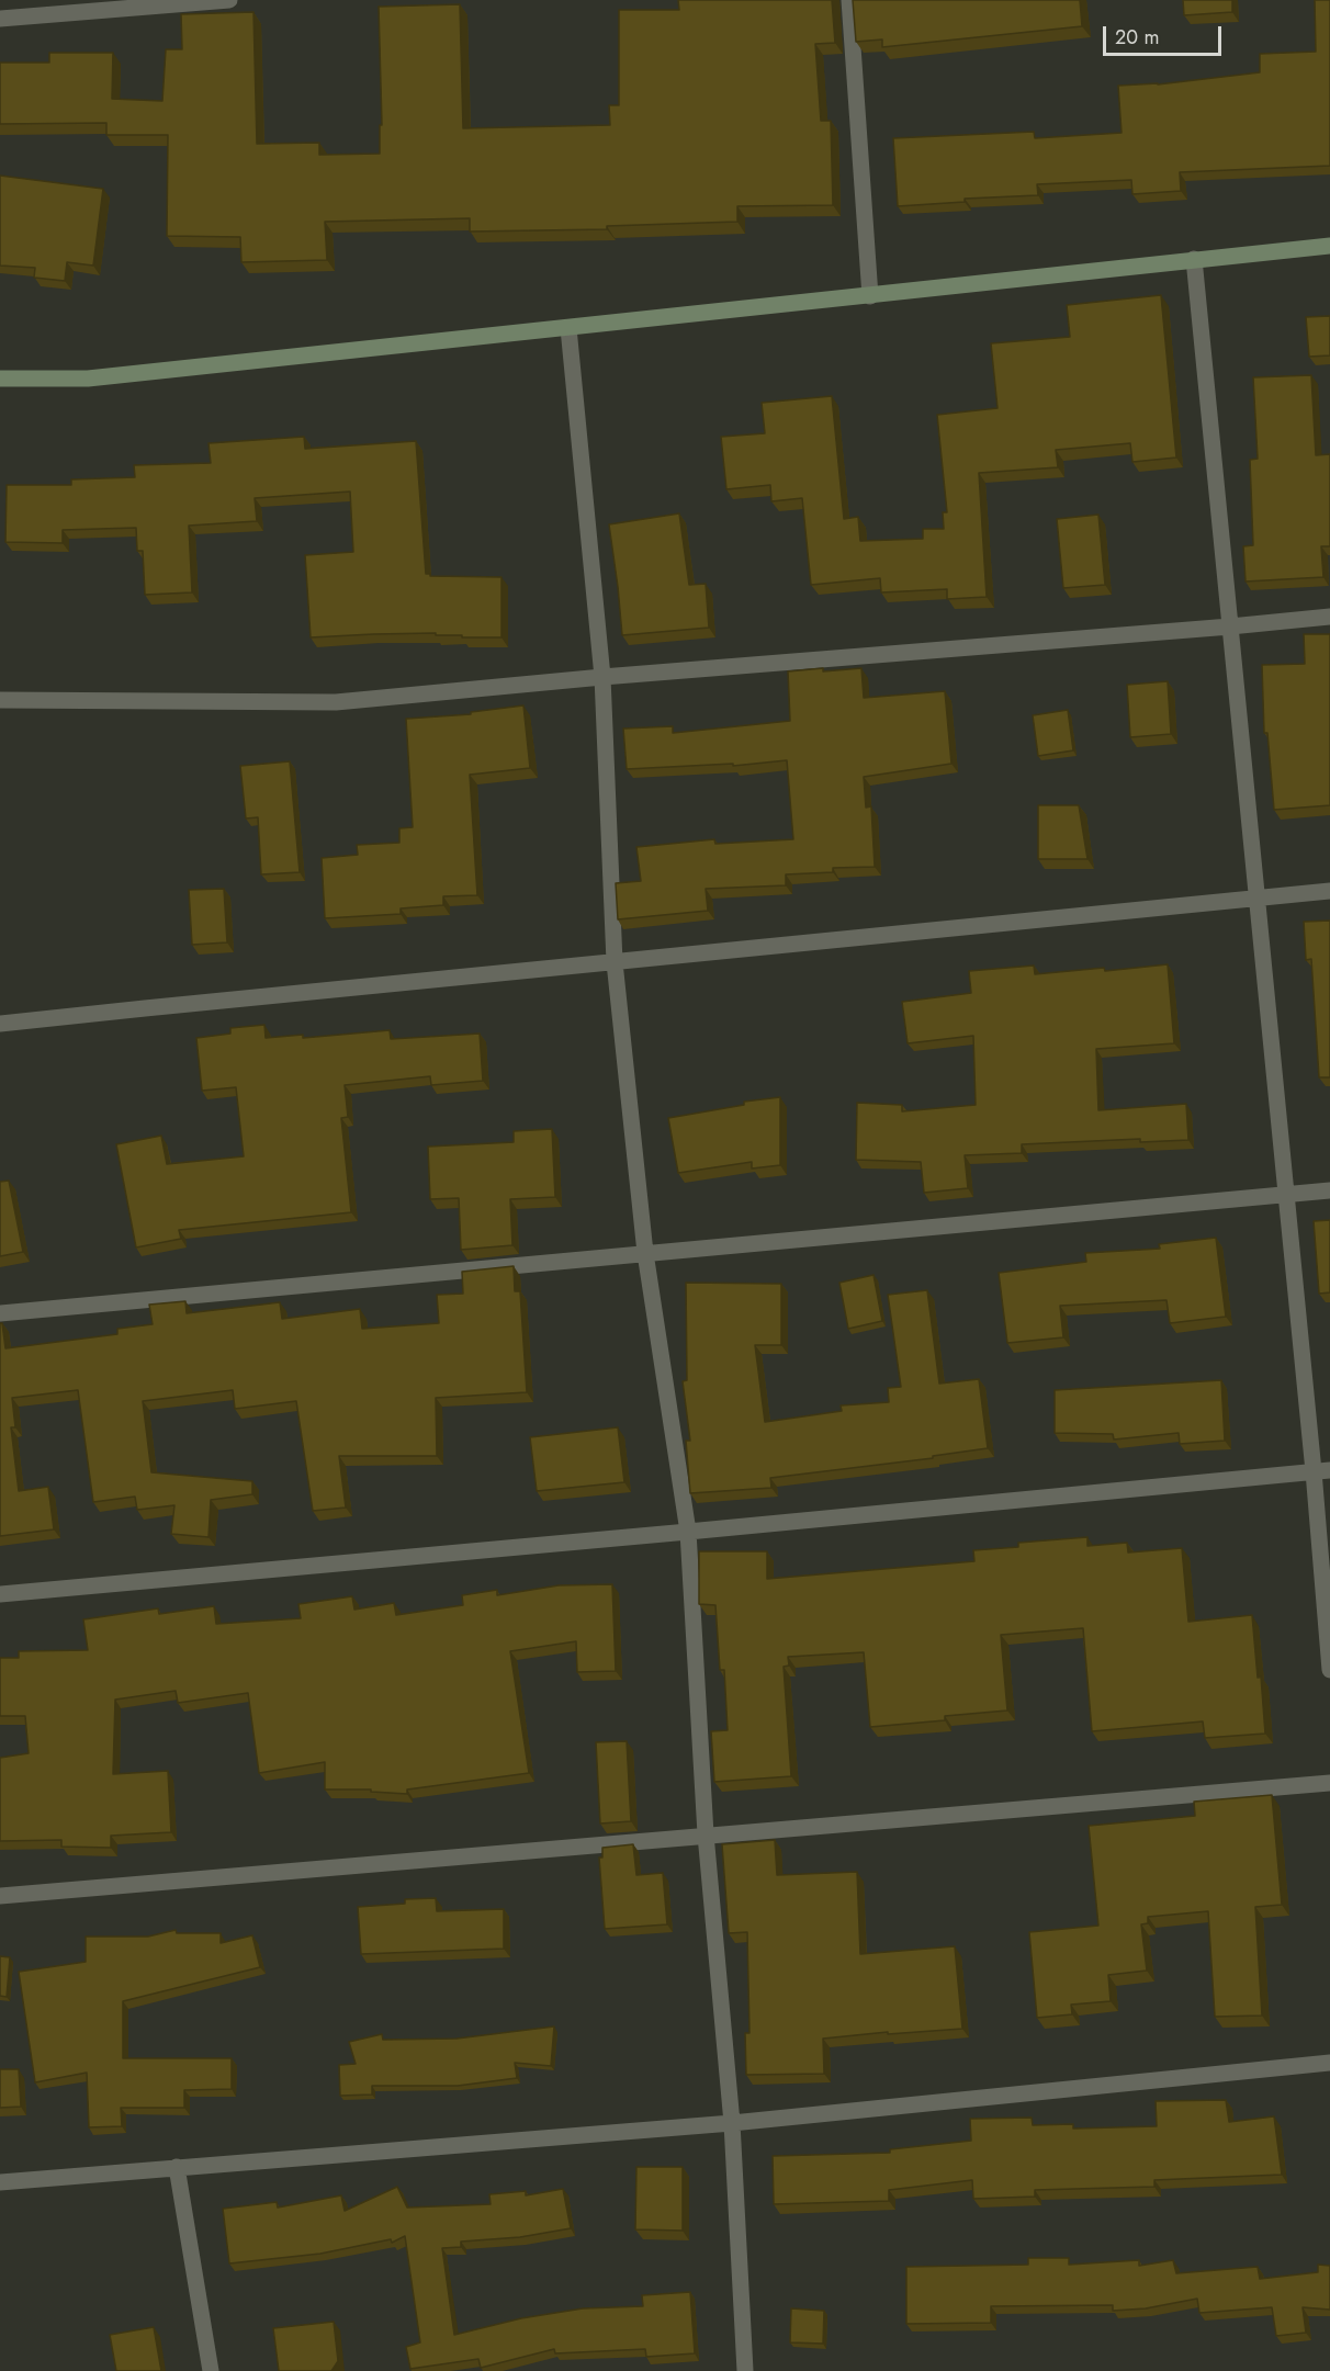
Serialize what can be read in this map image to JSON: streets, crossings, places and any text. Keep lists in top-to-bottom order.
{
  "scale_bar": "20 m"
}
